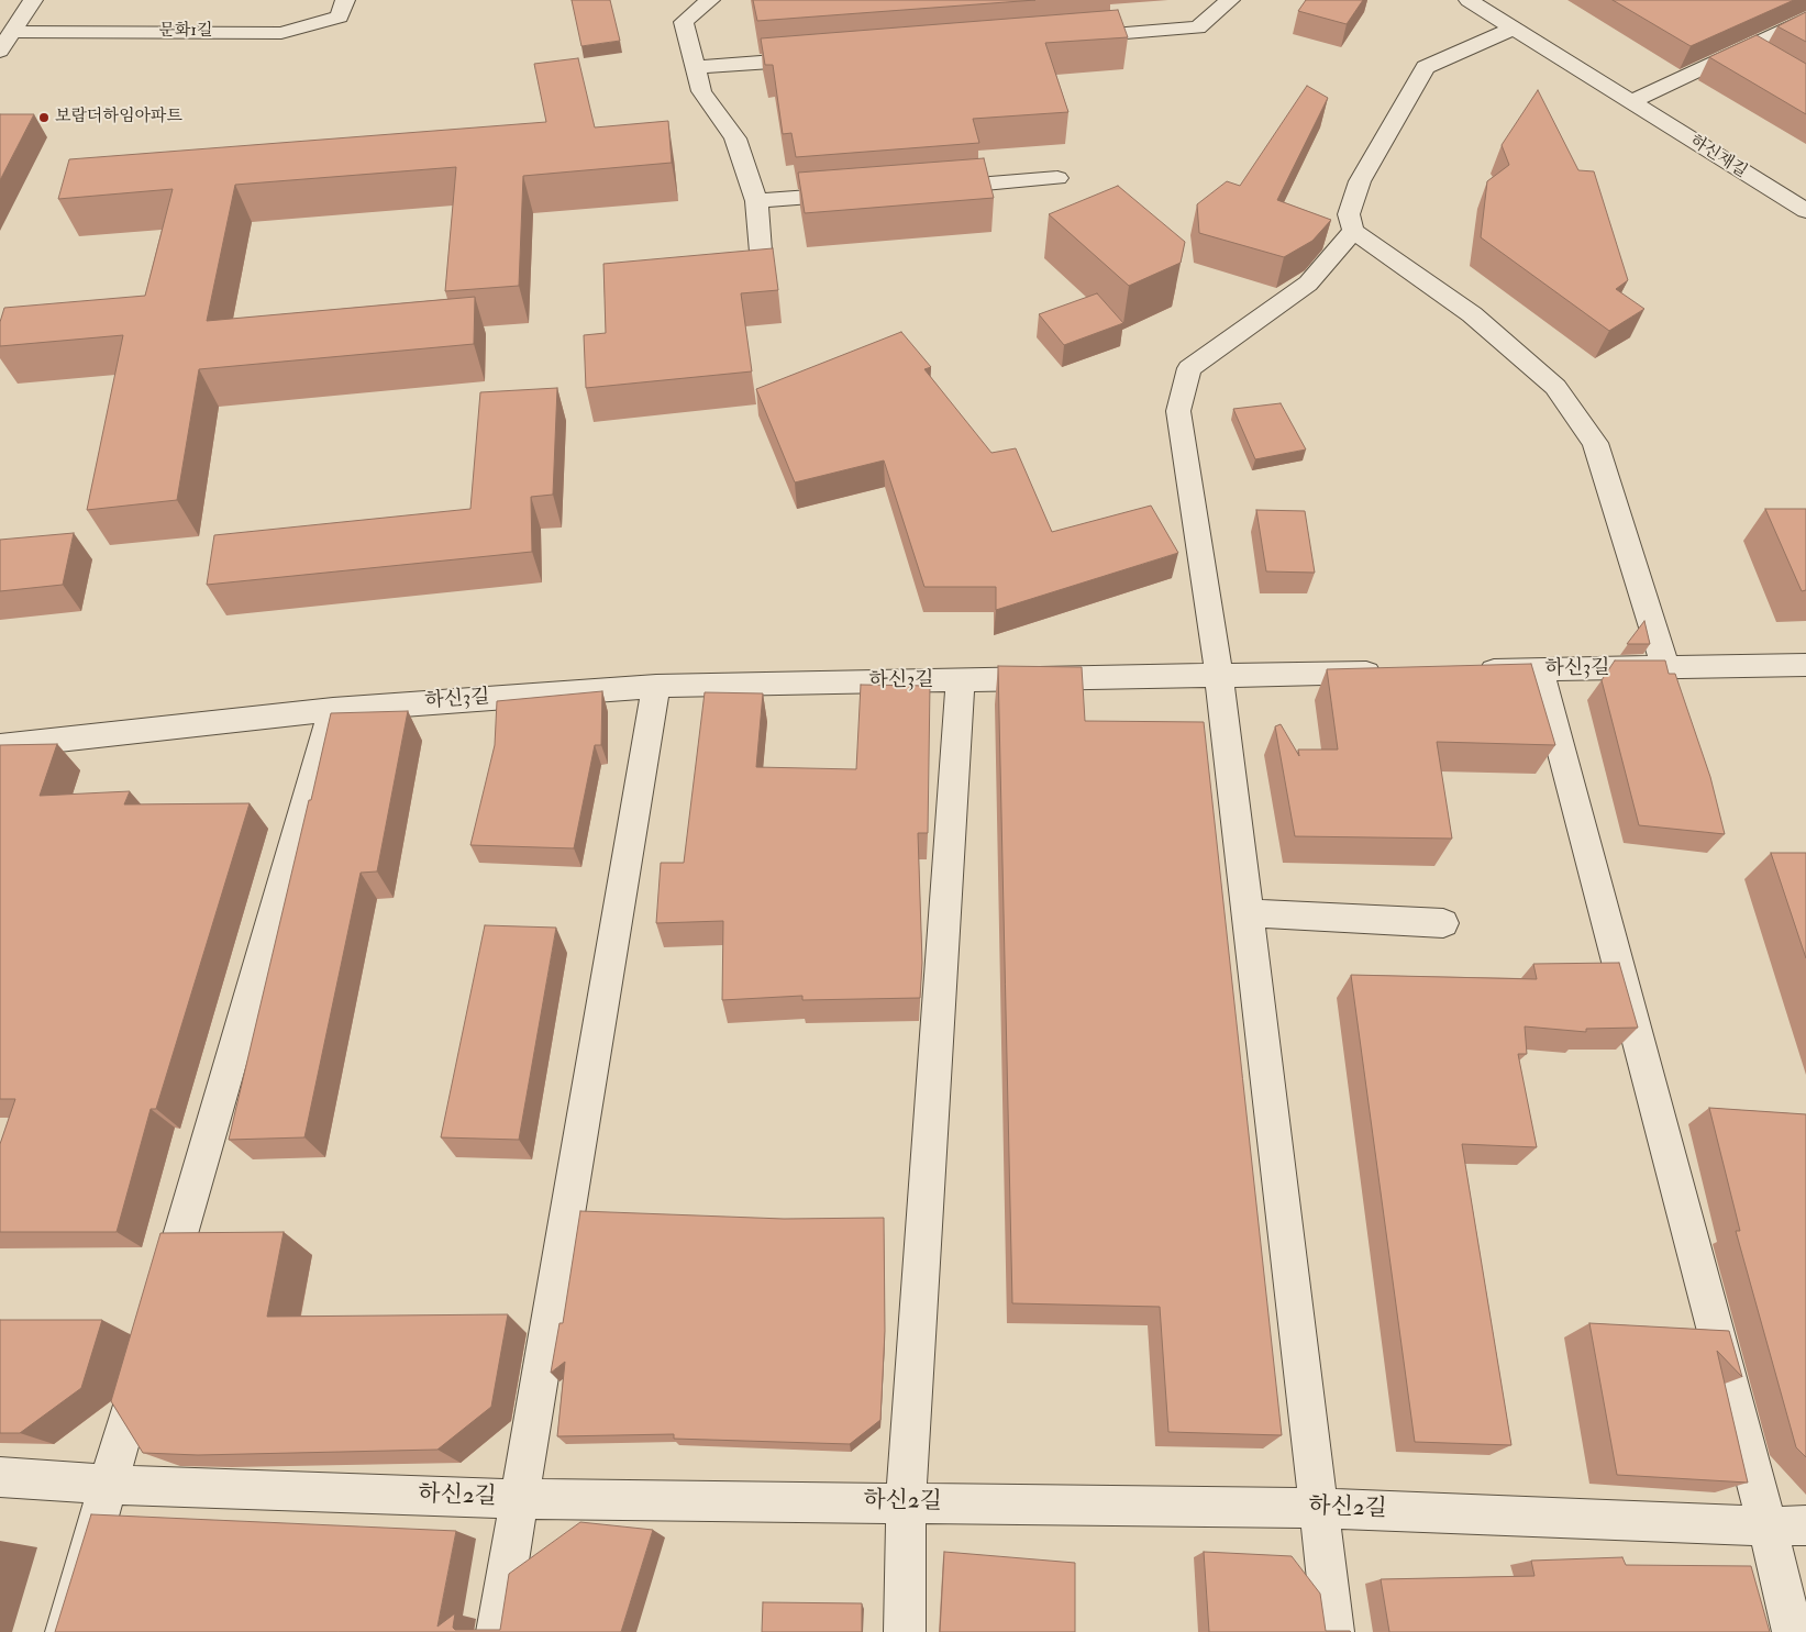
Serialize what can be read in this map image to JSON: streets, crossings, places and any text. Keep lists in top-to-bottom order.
{
  "streets": {
    "street": [
      "문화1길",
      "하신재길",
      "하신3길",
      "하신2길"
    ]
  },
  "places": ["보람더하임아파트"]
}
